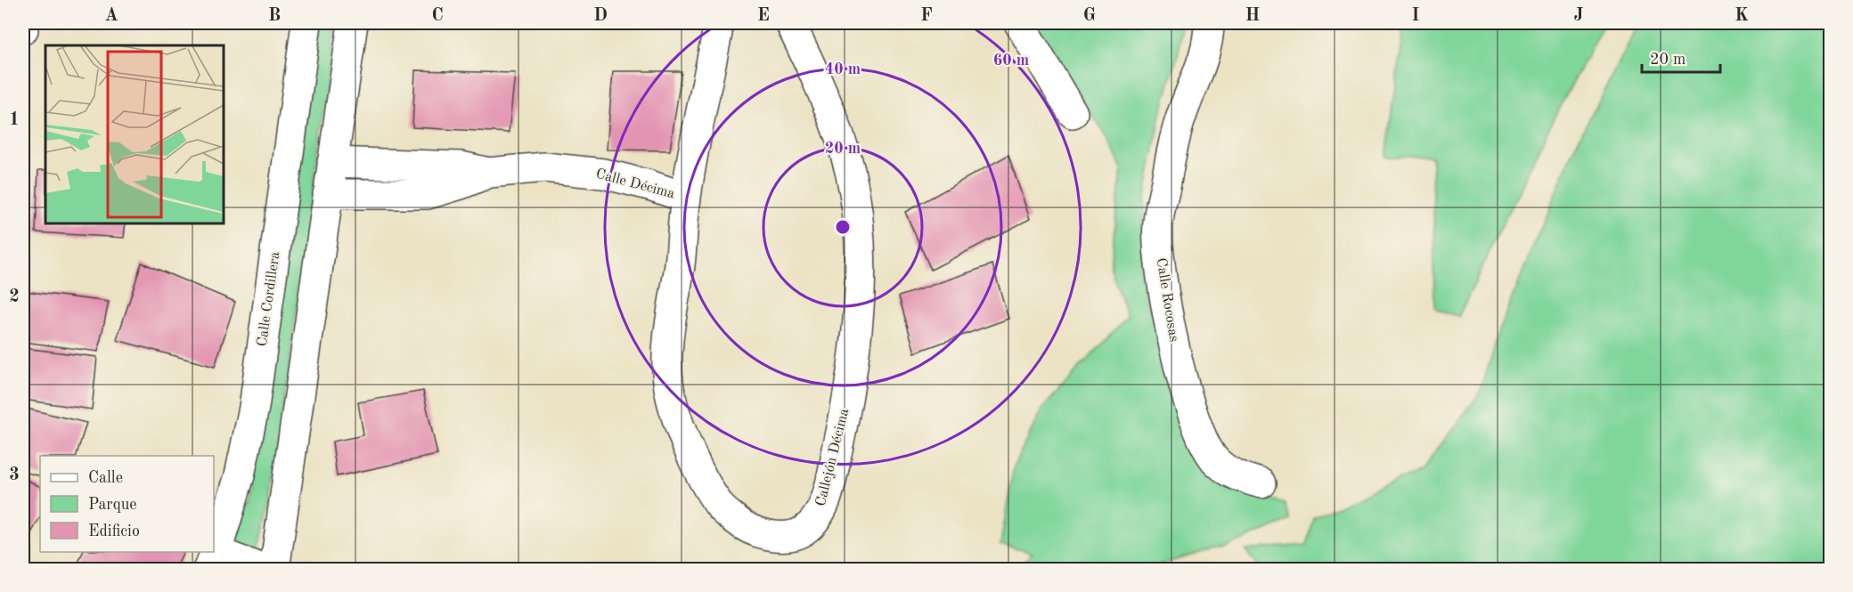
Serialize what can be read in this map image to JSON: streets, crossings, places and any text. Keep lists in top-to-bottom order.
{
  "streets": {
    "street": [
      "Calle Décima",
      "Calle Cordillera",
      "Calle Rocosas",
      "Callejón Décima"
    ]
  },
  "crossings": [
    ["Calle Décima", "Callejón Décima"]
  ],
  "legend": ["Calle", "Parque", "Edificio"],
  "scale_bar": "20 m",
  "grid": {
    "columns": [
      "A",
      "B",
      "C",
      "D",
      "E",
      "F",
      "G",
      "H",
      "I",
      "J",
      "K"
    ],
    "rows": ["1", "2", "3"]
  },
  "rings": ["60 m", "40 m", "20 m"]
}
